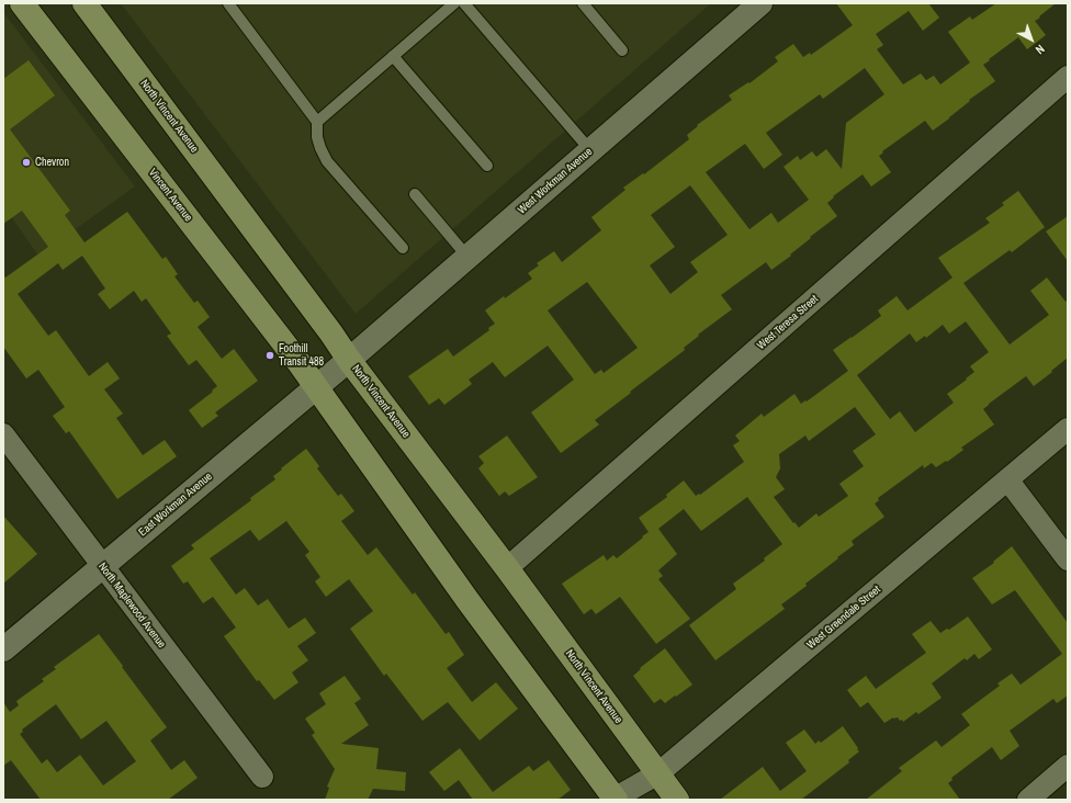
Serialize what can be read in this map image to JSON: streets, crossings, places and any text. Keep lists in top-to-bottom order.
{
  "streets": {
    "main road": ["North Vincent Avenue", "Vincent Avenue"],
    "street": [
      "West Workman Avenue",
      "West Teresa Street",
      "East Workman Avenue",
      "North Maplewood Avenue",
      "West Greendale Street"
    ]
  },
  "crossings": [
    ["North Vincent Avenue", "West Workman Avenue"],
    ["North Vincent Avenue", "West Teresa Street"],
    ["North Vincent Avenue", "East Workman Avenue"],
    ["North Vincent Avenue", "West Greendale Street"],
    ["West Workman Avenue", "East Workman Avenue"],
    ["Vincent Avenue", "East Workman Avenue"],
    ["East Workman Avenue", "North Maplewood Avenue"]
  ],
  "places": ["Chevron", "Foothill Transit 488"],
  "north": "bottom right"
}
